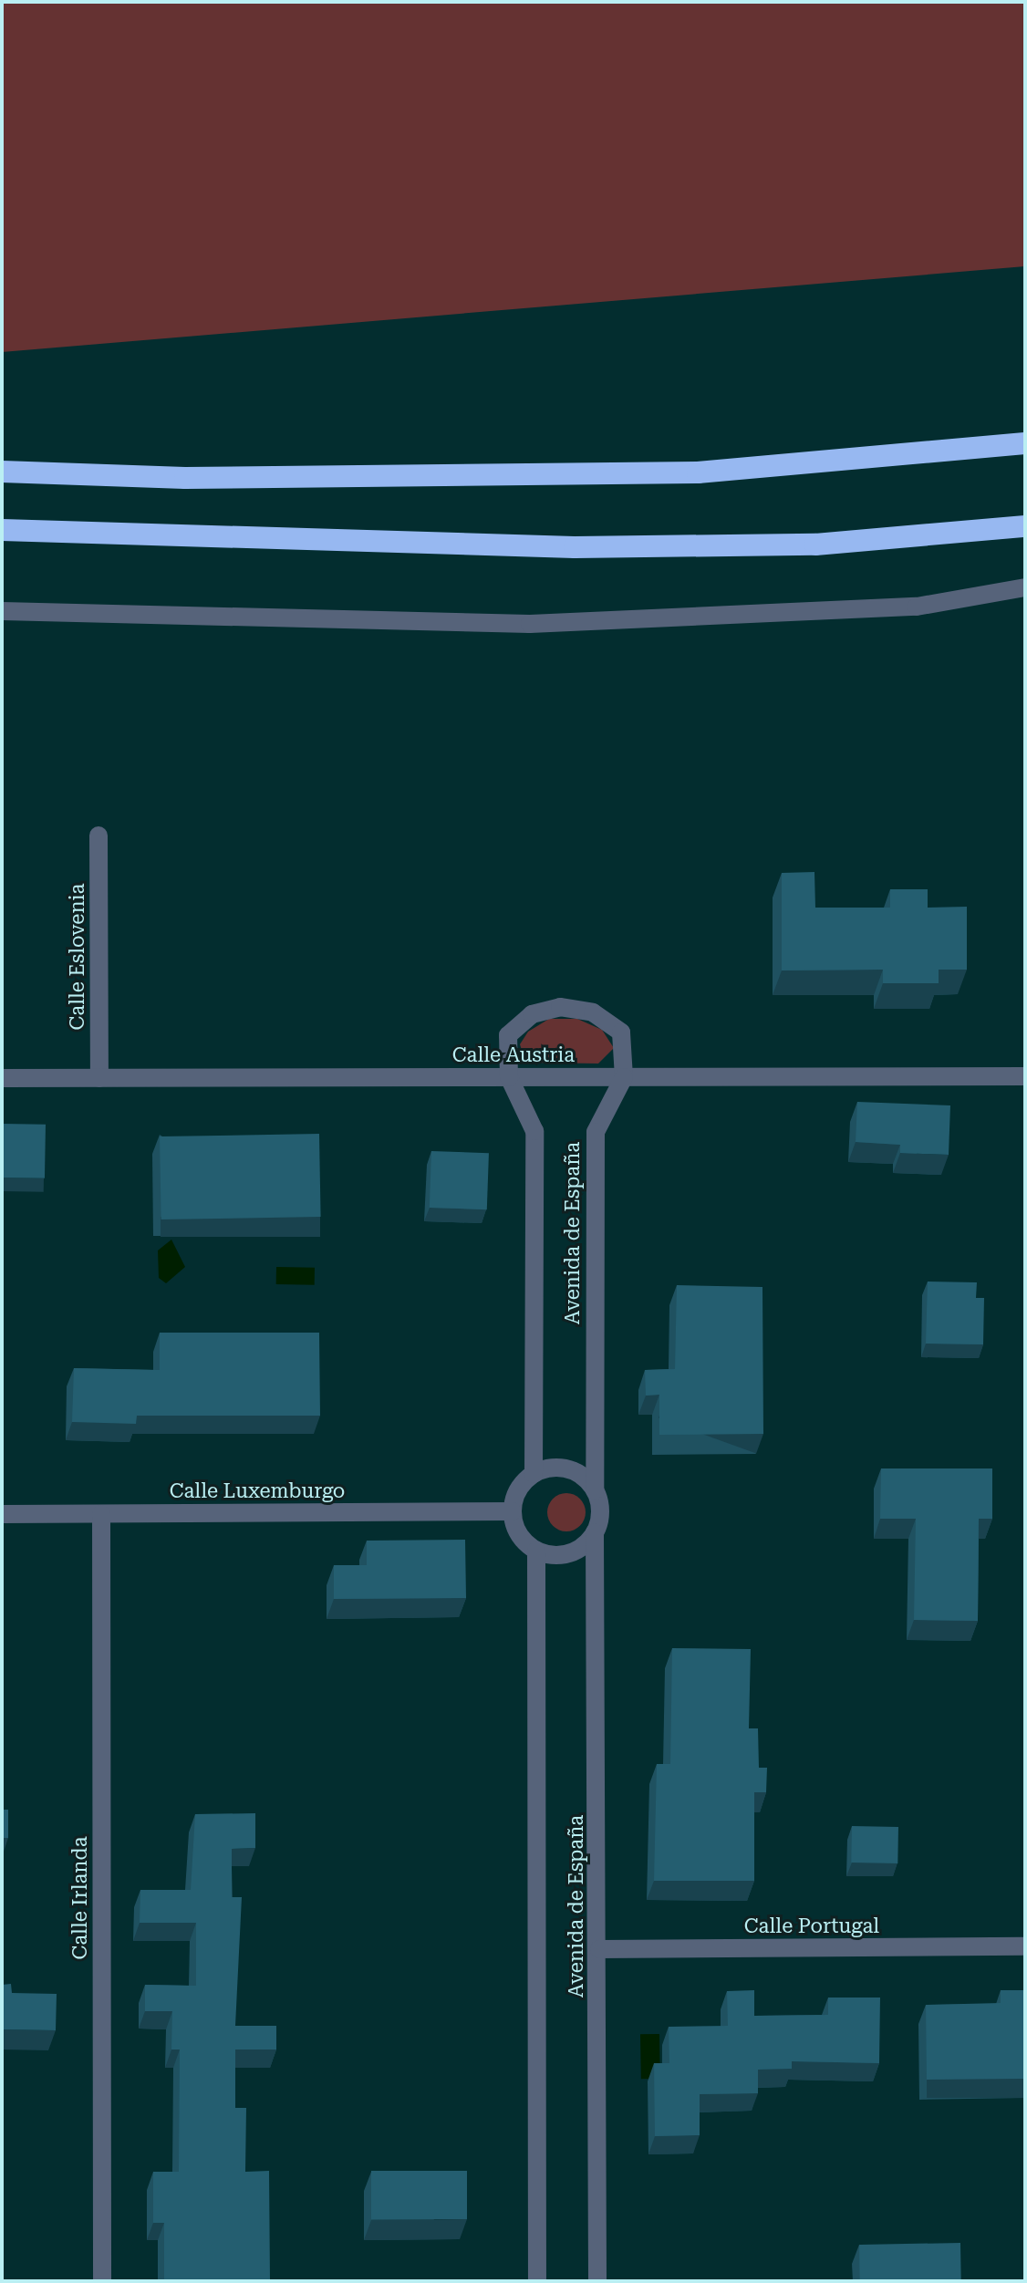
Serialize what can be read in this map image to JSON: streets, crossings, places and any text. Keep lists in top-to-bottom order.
{
  "streets": {
    "street": [
      "Calle Eslovenia",
      "Calle Austria",
      "Avenida de España",
      "Calle Luxemburgo",
      "Calle Irlanda",
      "Calle Portugal"
    ]
  },
  "crossings": [
    ["Calle Eslovenia", "Calle Austria"],
    ["Calle Austria", "Avenida de España"],
    ["Avenida de España", "Calle Luxemburgo"],
    ["Avenida de España", "Calle Portugal"],
    ["Calle Luxemburgo", "Calle Irlanda"]
  ]
}
